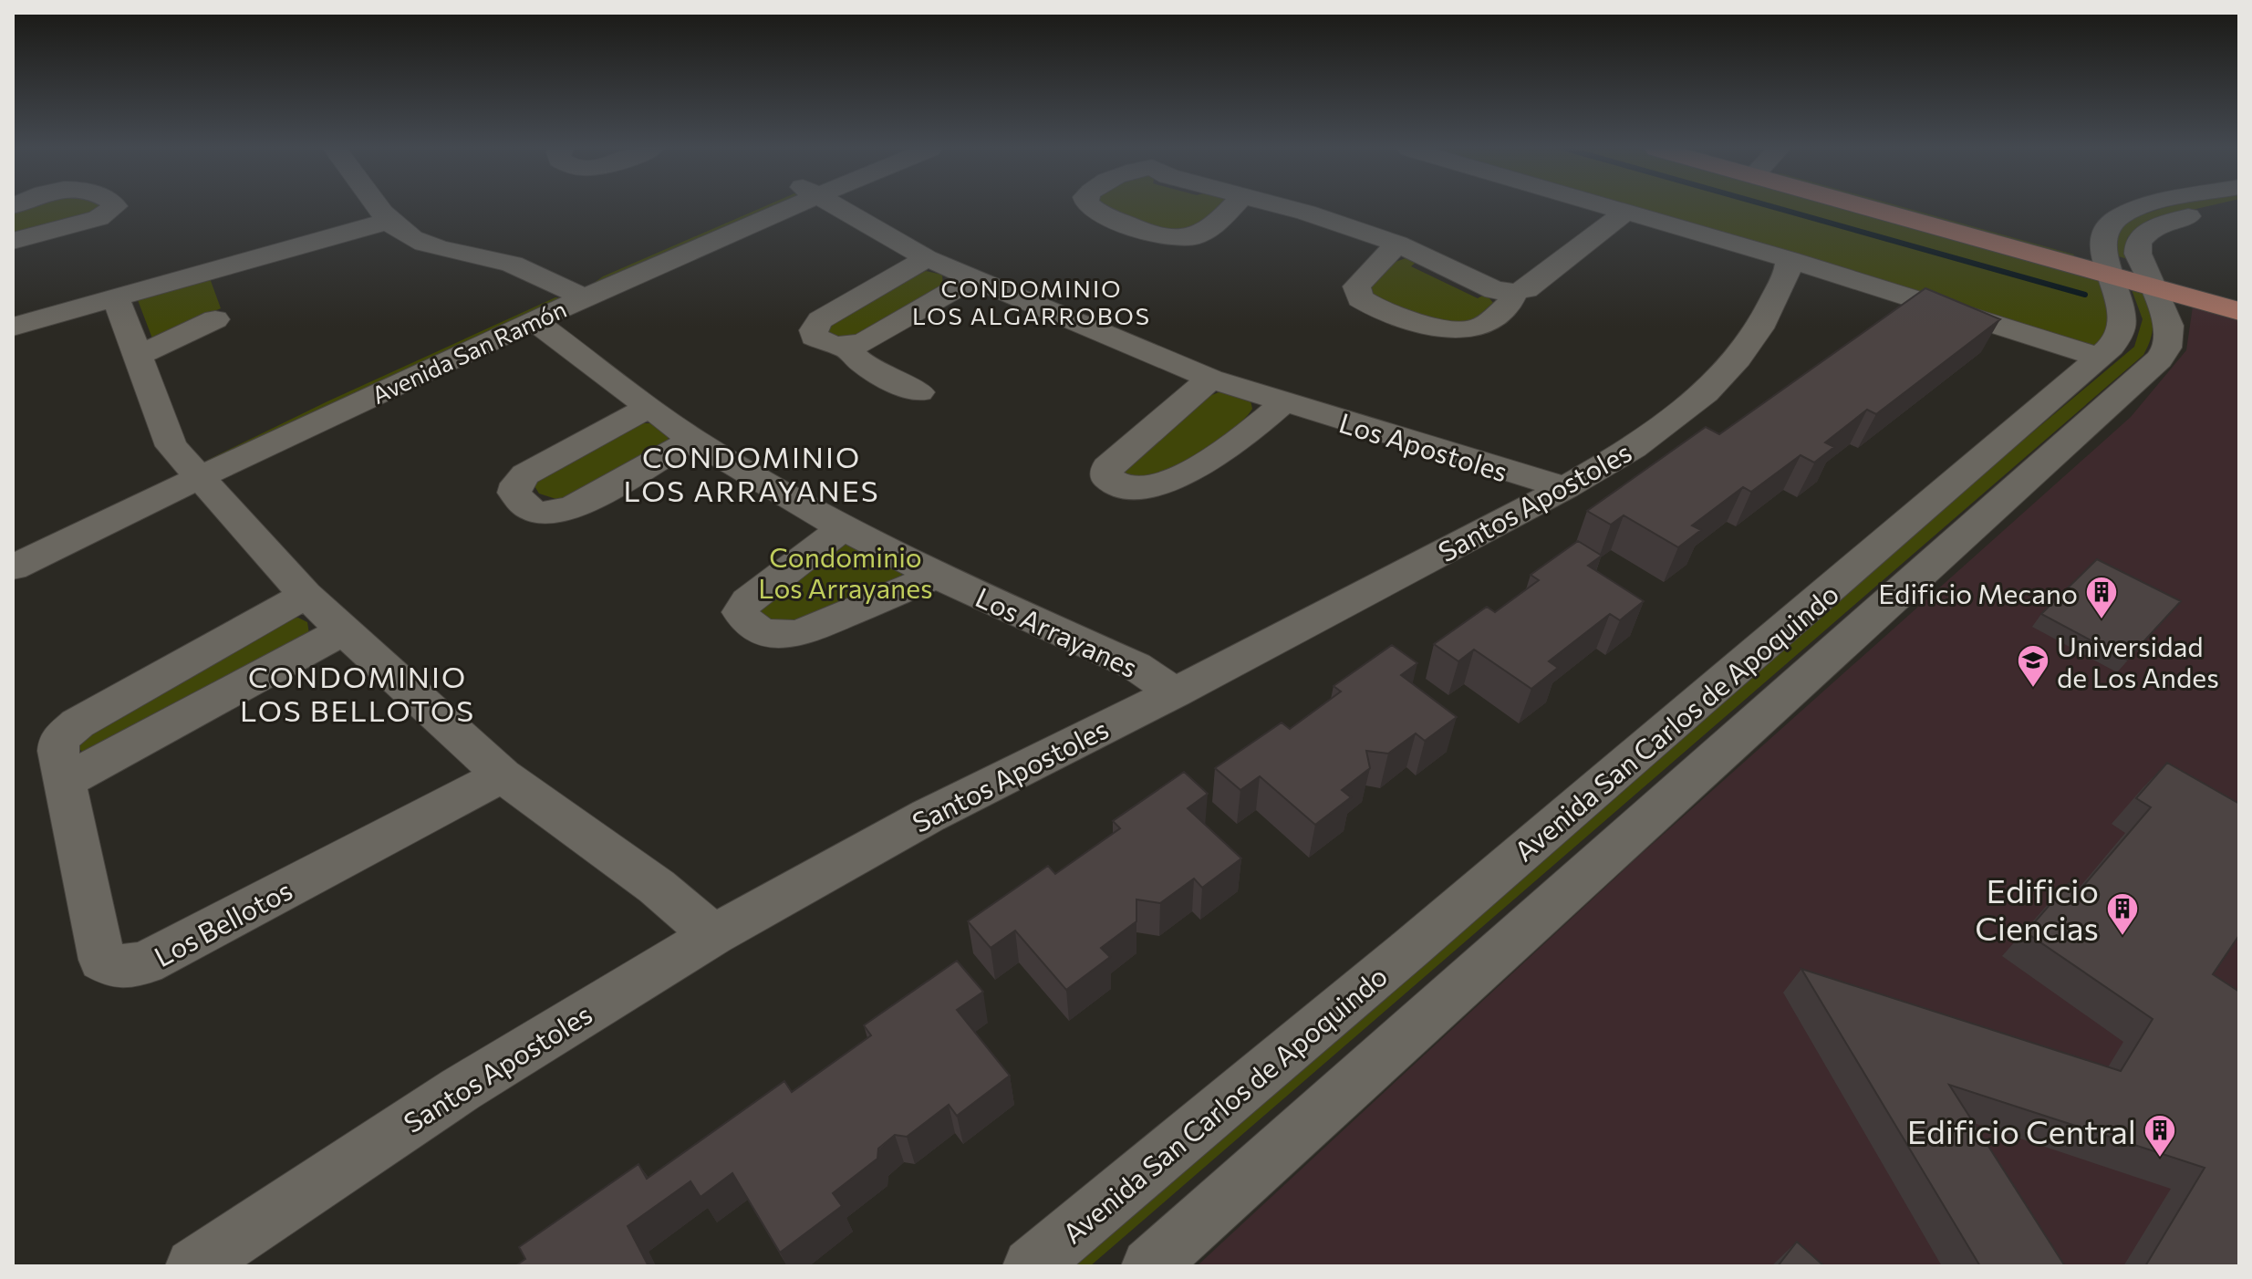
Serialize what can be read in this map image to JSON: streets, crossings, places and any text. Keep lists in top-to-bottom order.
{
  "streets": {
    "street": [
      "Avenida San Ramón",
      "Los Apostoles",
      "Santos Apostoles",
      "Los Arrayanes",
      "Avenida San Carlos de Apoquindo",
      "Los Bellotos"
    ]
  },
  "crossings": [
    ["Avenida San Ramón", "Los Arrayanes"],
    ["Los Apostoles", "Santos Apostoles"],
    ["Santos Apostoles", "Los Arrayanes"]
  ],
  "districts": ["CONDOMINIO LOS ALGARROBOS", "CONDOMINIO LOS ARRAYANES", "CONDOMINIO LOS BELLOTOS"],
  "parks": ["Condominio Los Arrayanes"],
  "places": {
    "building": ["Edificio Mecano", "Edificio Ciencias", "Edificio Central"],
    "school or university": ["Universidad de Los Andes"]
  }
}
